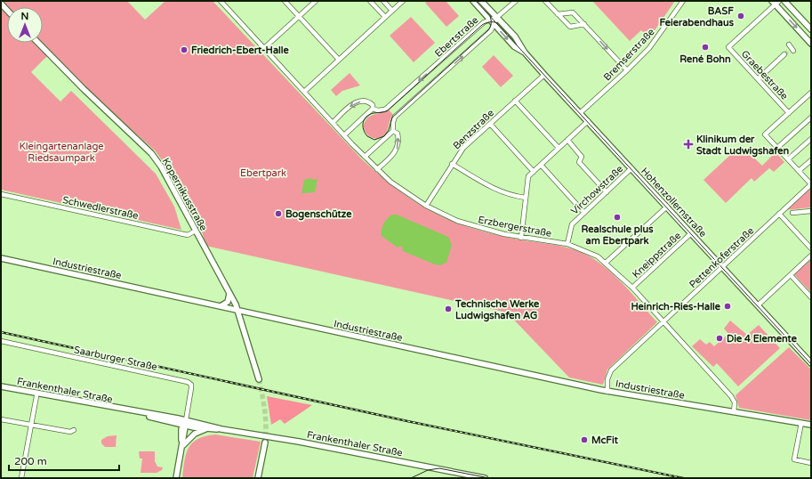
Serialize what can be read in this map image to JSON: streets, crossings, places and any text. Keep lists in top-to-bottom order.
{
  "streets": {
    "street": [
      "Ebertstraße",
      "Bremserstraße",
      "Graebestraße",
      "Benzstraße",
      "Virchowstraße",
      "Kopernikusstraße",
      "Hohenzollernstraße",
      "Schwedlerstraße",
      "Erzbergerstraße",
      "Kneippstraße",
      "Pettenkoferstraße",
      "Industriestraße",
      "Saarburger Straße",
      "Frankenthaler Straße"
    ]
  },
  "crossings": [
    ["Ebertstraße", "Hohenzollernstraße"],
    ["Bremserstraße", "Hohenzollernstraße"],
    ["Benzstraße", "Hohenzollernstraße"],
    ["Benzstraße", "Erzbergerstraße"],
    ["Virchowstraße", "Hohenzollernstraße"],
    ["Virchowstraße", "Erzbergerstraße"],
    ["Kopernikusstraße", "Schwedlerstraße"],
    ["Kopernikusstraße", "Industriestraße"],
    ["Hohenzollernstraße", "Kneippstraße"],
    ["Hohenzollernstraße", "Pettenkoferstraße"],
    ["Erzbergerstraße", "Kneippstraße"],
    ["Erzbergerstraße", "Pettenkoferstraße"],
    ["Erzbergerstraße", "Industriestraße"],
    ["Pettenkoferstraße", "Industriestraße"],
    ["Saarburger Straße", "Frankenthaler Straße"]
  ],
  "parks": ["Kleingartenanlage Riedsaumpark", "Ebertpark"],
  "places": {
    "other": [
      "BASF Feierabendhaus",
      "René Bohn",
      "Friedrich-Ebert-Halle",
      "Bogenschütze",
      "Realschule plus am Ebertpark",
      "Heinrich-Ries-Halle",
      "Technische Werke Ludwigshafen AG",
      "Die 4 Elemente",
      "McFit"
    ],
    "health": ["Klinikum der Stadt Ludwigshafen"]
  },
  "scale_bar": "200 m",
  "north": "top"
}
